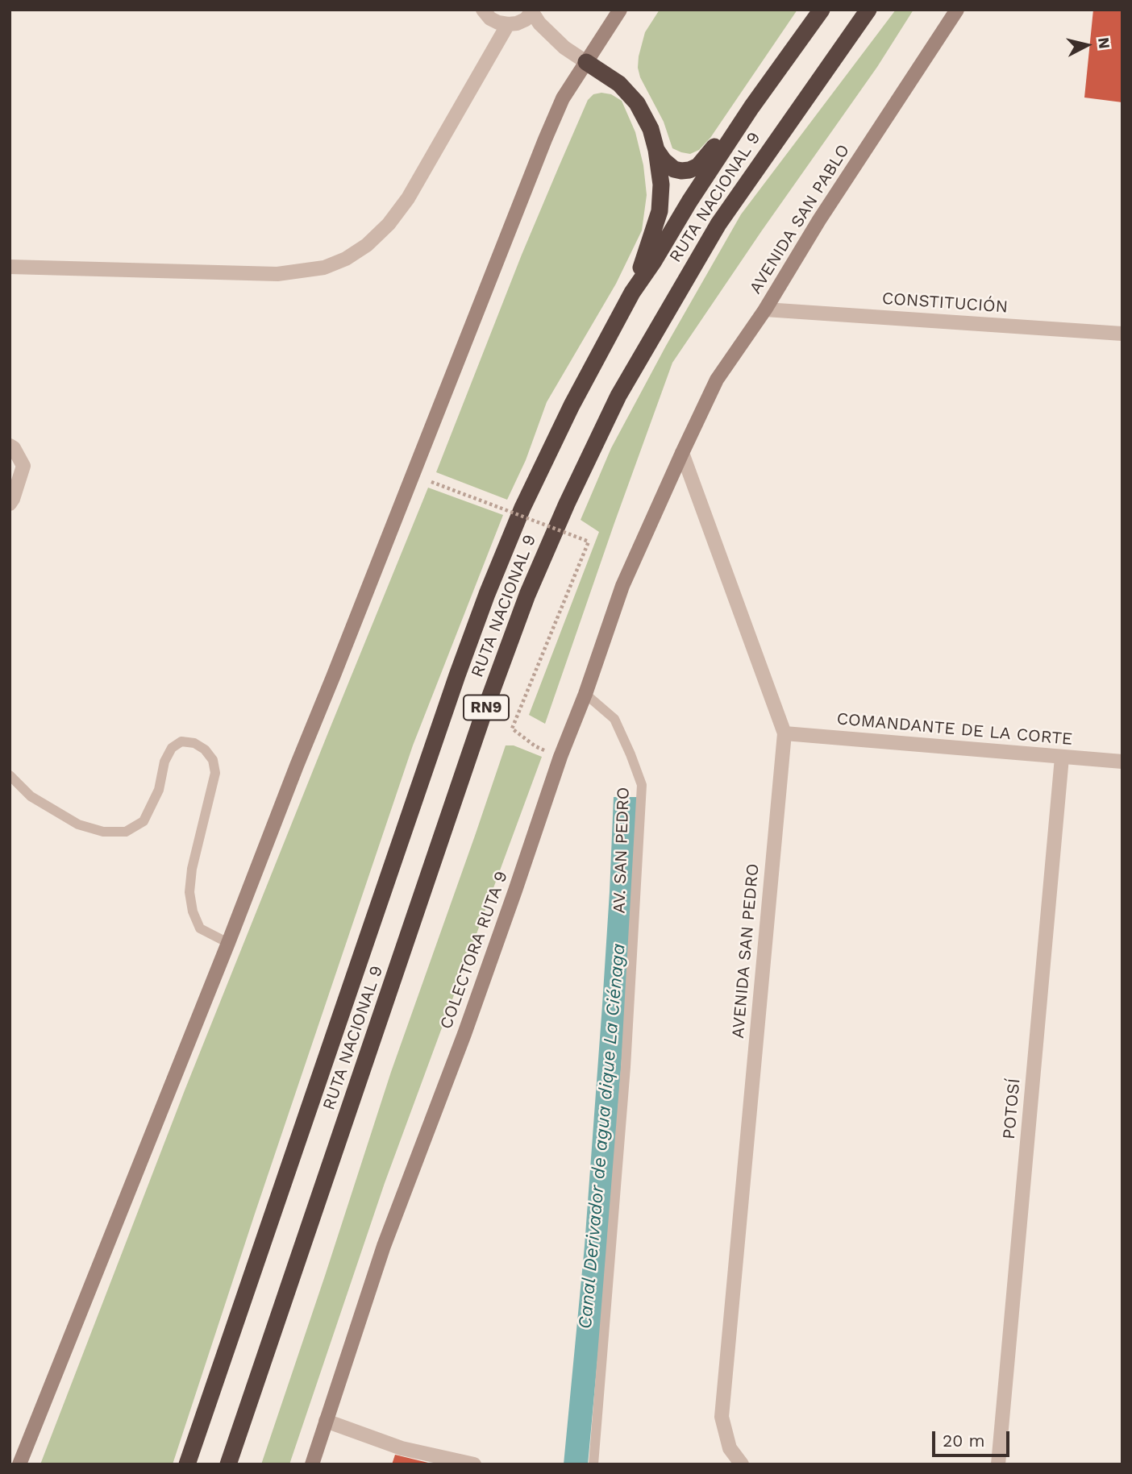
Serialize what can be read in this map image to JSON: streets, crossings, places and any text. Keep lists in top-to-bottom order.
{
  "streets": {
    "highway": ["RUTA NACIONAL 9", "RN9"],
    "street": [
      "AVENIDA SAN PABLO",
      "CONSTITUCIÓN",
      "COMANDANTE DE LA CORTE",
      "COLECTORA RUTA 9",
      "AVENIDA SAN PEDRO",
      "POTOSÍ"
    ],
    "lane": ["AV. SAN PEDRO"]
  },
  "crossings": [
    ["AVENIDA SAN PABLO", "CONSTITUCIÓN"],
    ["AVENIDA SAN PABLO", "COLECTORA RUTA 9"],
    ["AVENIDA SAN PABLO", "AVENIDA SAN PEDRO"],
    ["COMANDANTE DE LA CORTE", "AVENIDA SAN PEDRO"],
    ["COMANDANTE DE LA CORTE", "POTOSÍ"],
    ["AV. SAN PEDRO", "COLECTORA RUTA 9"],
    ["COLECTORA RUTA 9", "AVENIDA SAN PEDRO"]
  ],
  "water": ["Canal Derivador de agua dique La Ciénaga"],
  "scale_bar": "20 m",
  "north": "right"
}
